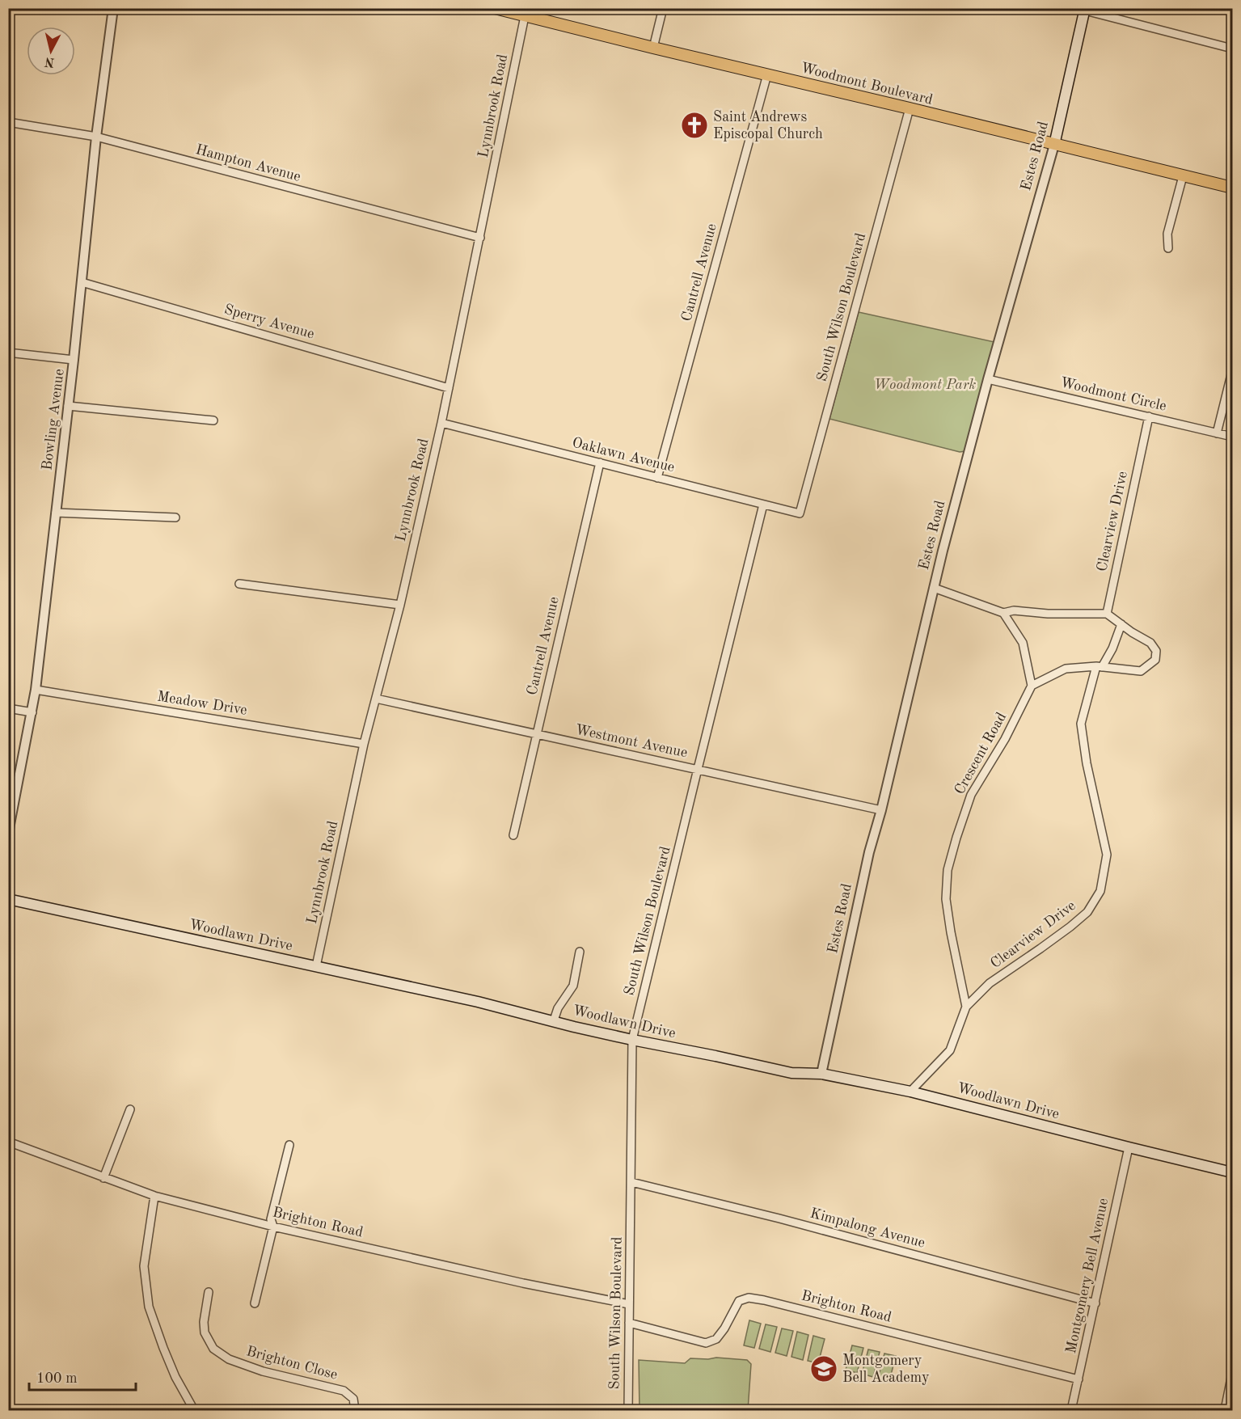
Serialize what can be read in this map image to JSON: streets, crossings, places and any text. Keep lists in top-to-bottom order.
{
  "streets": {
    "main road": ["Woodmont Boulevard", "Estes Road", "Woodlawn Drive"],
    "street": [
      "Lynnbrook Road",
      "Hampton Avenue",
      "Cantrell Avenue",
      "South Wilson Boulevard",
      "Sperry Avenue",
      "Woodmont Circle",
      "Bowling Avenue",
      "Oaklawn Avenue",
      "Clearview Drive",
      "Meadow Drive",
      "Westmont Avenue",
      "Crescent Road",
      "Brighton Road",
      "Kimpalong Avenue",
      "Montgomery Bell Avenue",
      "Brighton Close"
    ]
  },
  "crossings": [
    ["Woodmont Boulevard", "Lynnbrook Road"],
    ["Woodmont Boulevard", "Estes Road"],
    ["Woodmont Boulevard", "Cantrell Avenue"],
    ["Woodmont Boulevard", "South Wilson Boulevard"],
    ["Lynnbrook Road", "Hampton Avenue"],
    ["Lynnbrook Road", "Sperry Avenue"],
    ["Lynnbrook Road", "Oaklawn Avenue"],
    ["Lynnbrook Road", "Meadow Drive"],
    ["Lynnbrook Road", "Westmont Avenue"],
    ["Lynnbrook Road", "Woodlawn Drive"],
    ["Estes Road", "Woodmont Circle"],
    ["Estes Road", "Westmont Avenue"],
    ["Estes Road", "Woodlawn Drive"],
    ["Hampton Avenue", "Bowling Avenue"],
    ["Cantrell Avenue", "Oaklawn Avenue"],
    ["Cantrell Avenue", "Westmont Avenue"],
    ["South Wilson Boulevard", "Oaklawn Avenue"],
    ["South Wilson Boulevard", "Westmont Avenue"],
    ["South Wilson Boulevard", "Woodlawn Drive"],
    ["South Wilson Boulevard", "Brighton Road"],
    ["South Wilson Boulevard", "Kimpalong Avenue"],
    ["Sperry Avenue", "Bowling Avenue"],
    ["Woodmont Circle", "Clearview Drive"],
    ["Bowling Avenue", "Meadow Drive"],
    ["Clearview Drive", "Crescent Road"],
    ["Clearview Drive", "Woodlawn Drive"],
    ["Woodlawn Drive", "Montgomery Bell Avenue"],
    ["Brighton Road", "Montgomery Bell Avenue"],
    ["Kimpalong Avenue", "Montgomery Bell Avenue"]
  ],
  "parks": ["Woodmont Park"],
  "places": {
    "church": ["Saint Andrews Episcopal Church"],
    "school or university": ["Montgomery Bell Academy"]
  },
  "scale_bar": "100 m",
  "north": "bottom"
}
